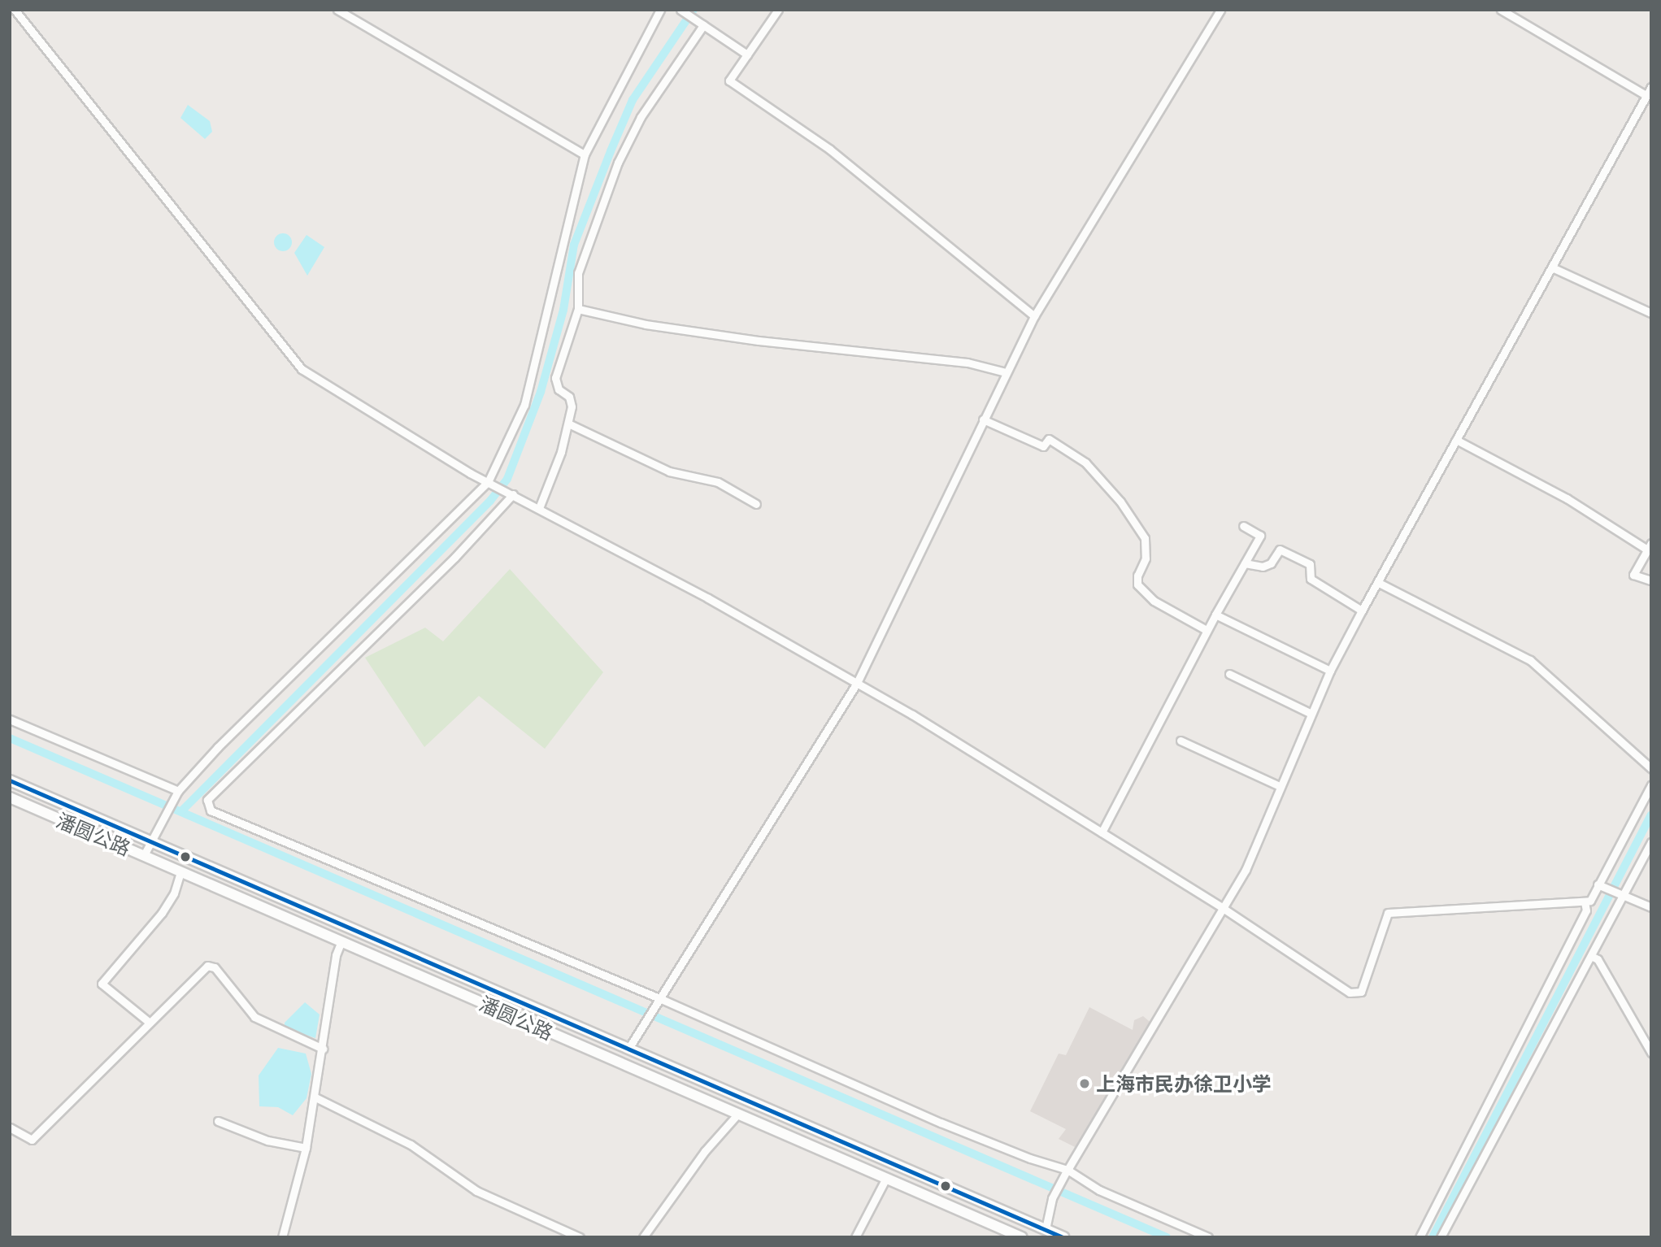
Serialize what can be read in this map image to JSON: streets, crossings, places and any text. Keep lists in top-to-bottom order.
{
  "streets": {
    "main road": ["潘圆公路"]
  },
  "places": ["上海市民办徐卫小学"]
}
